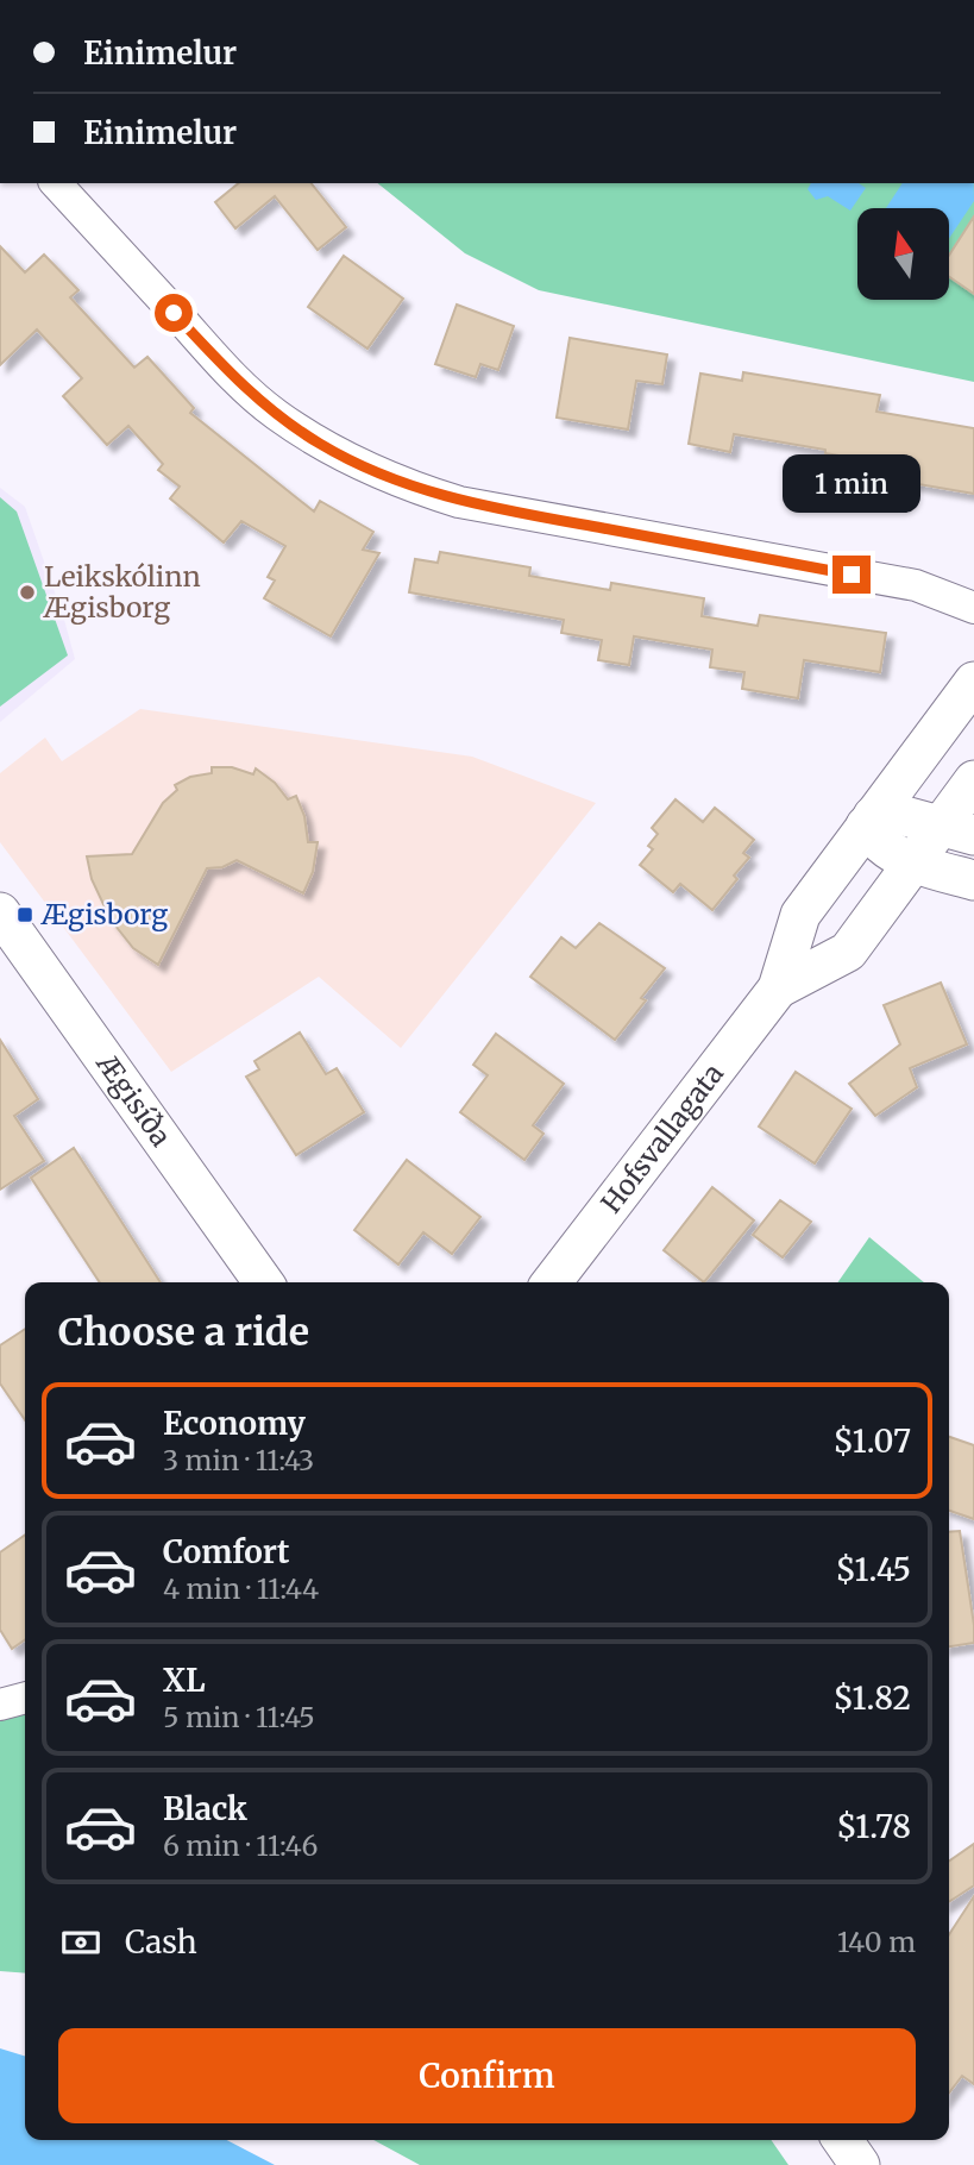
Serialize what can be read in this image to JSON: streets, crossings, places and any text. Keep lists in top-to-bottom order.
{
  "streets": {
    "street": ["Ægisíða", "Hofsvallagata"]
  },
  "places": {
    "other": ["Leikskólinn Ægisborg"],
    "transit": ["Ægisborg"]
  },
  "north": "top",
  "page": {
    "banner": ["Einimelur", "Einimelur"],
    "bubble": "1 min",
    "heading": "Choose a ride",
    "list": [
      {
        "name": "Economy",
        "note": "3 min · 11:43",
        "value": "$1.07"
      },
      {
        "name": "Comfort",
        "note": "4 min · 11:44",
        "value": "$1.45"
      },
      {
        "name": "XL",
        "note": "5 min · 11:45",
        "value": "$1.82"
      },
      {
        "name": "Black",
        "note": "6 min · 11:46",
        "value": "$1.78"
      }
    ],
    "pay": ["Cash", "140 m"],
    "buttons": "Confirm"
  }
}
